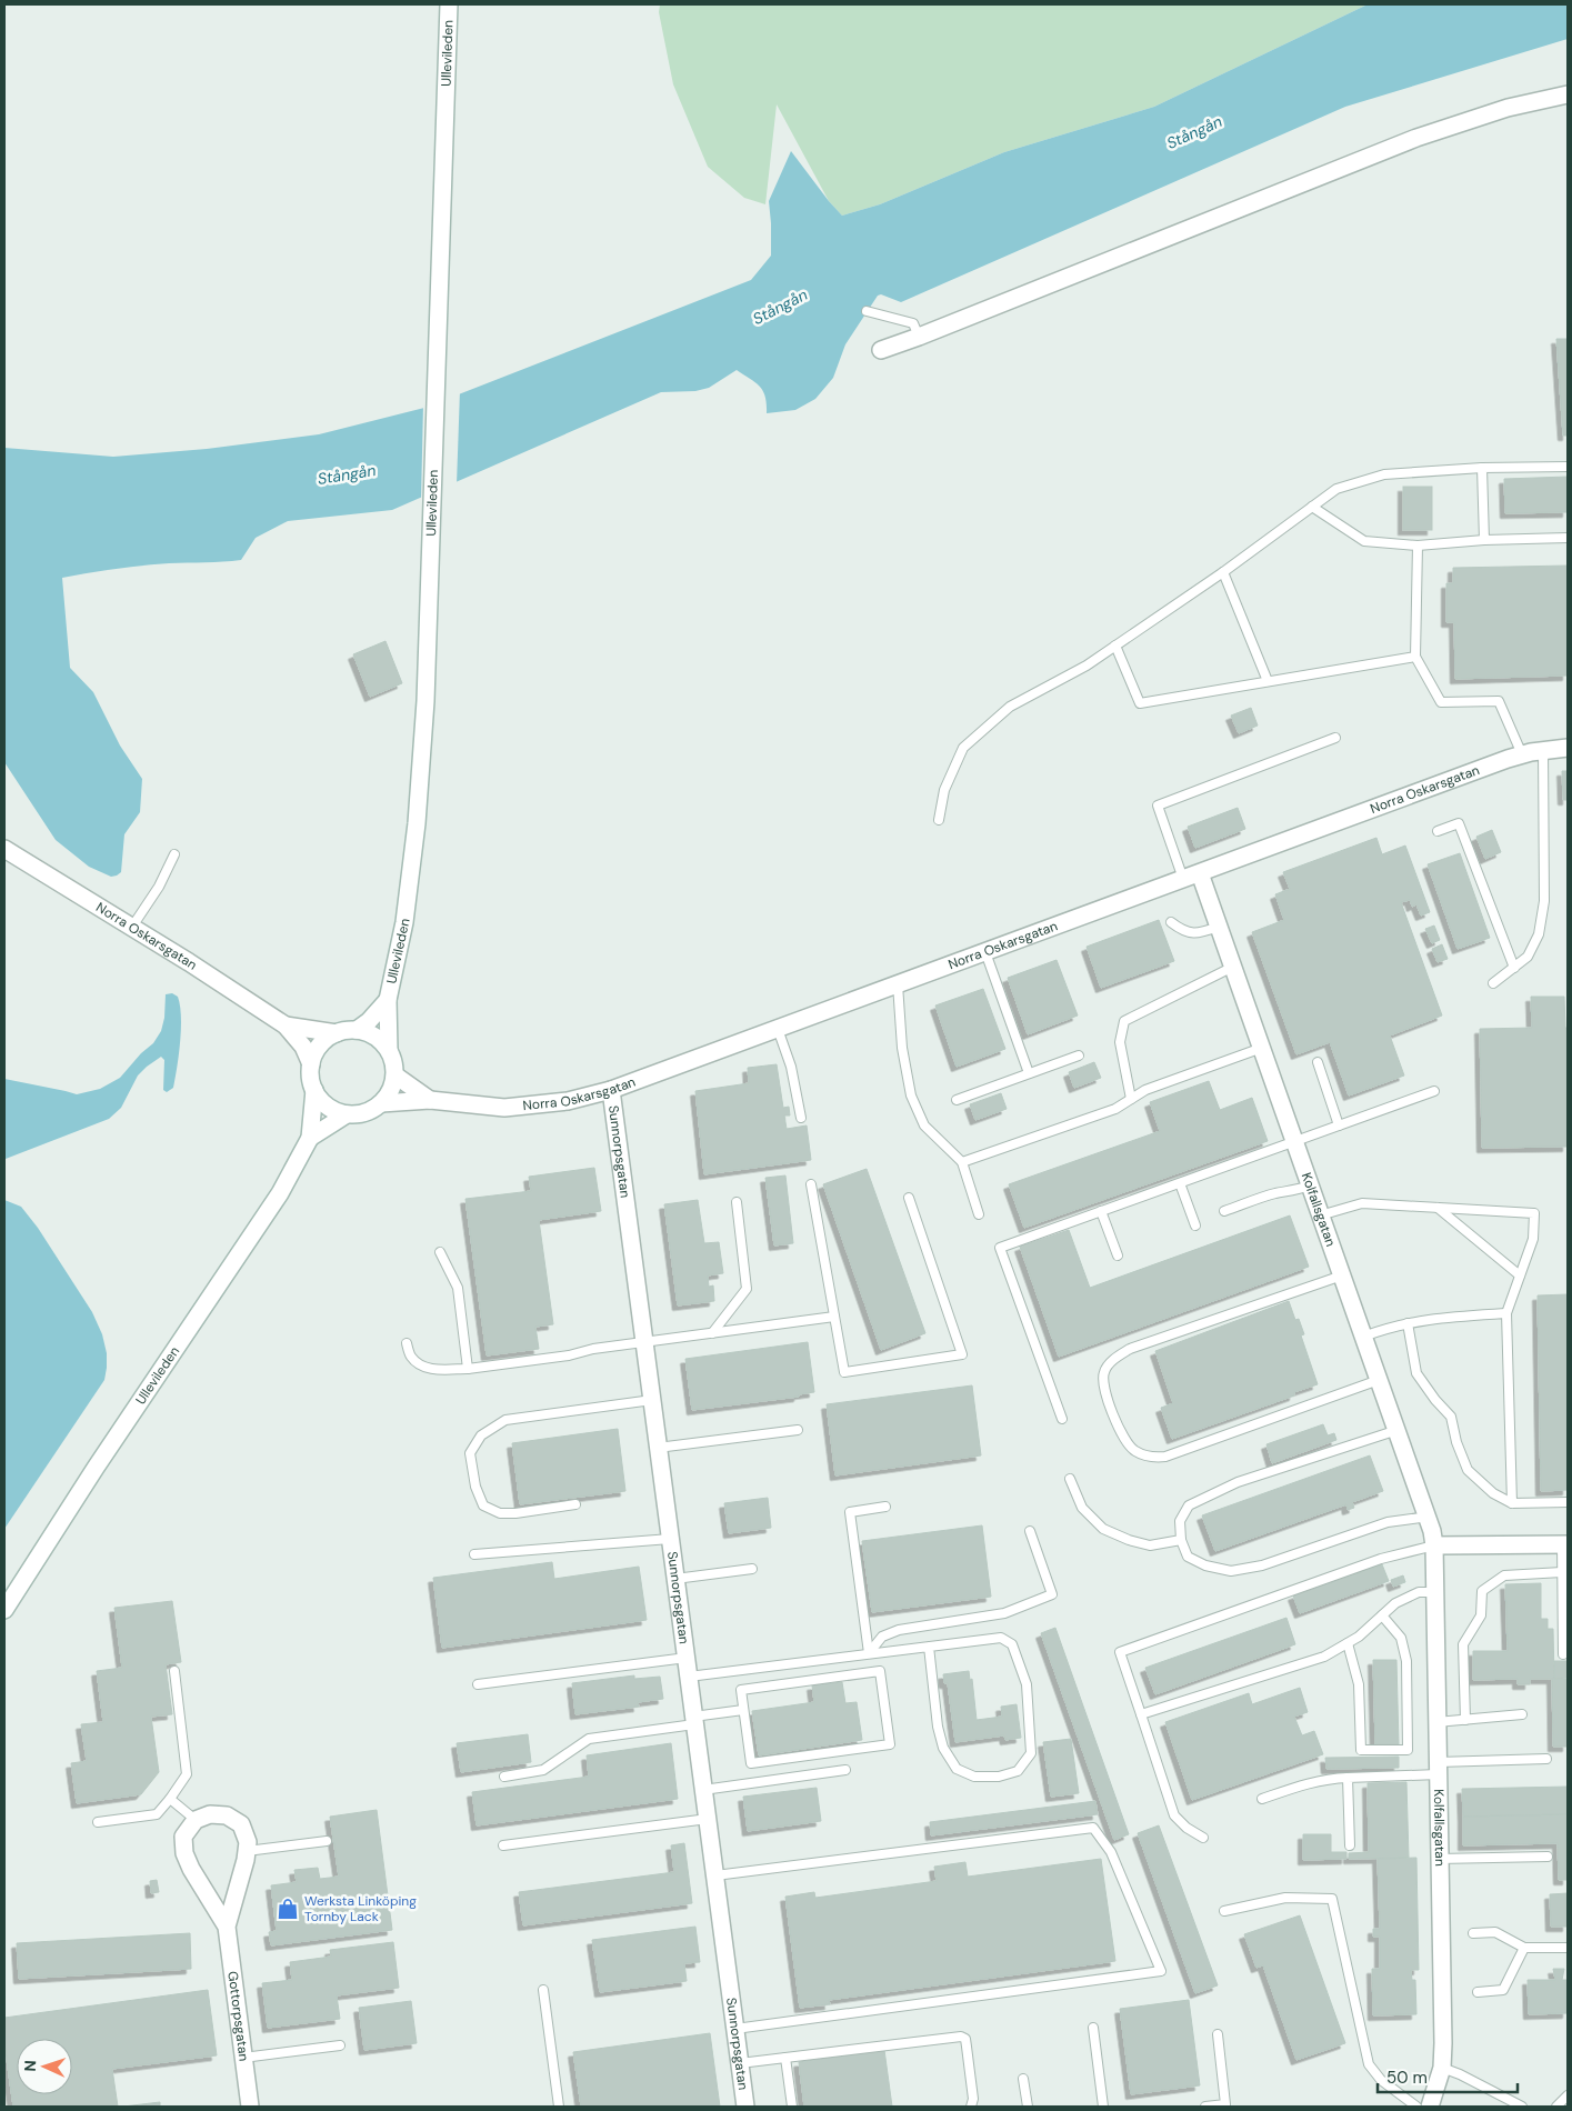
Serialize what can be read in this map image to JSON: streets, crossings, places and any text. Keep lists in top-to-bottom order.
{
  "streets": {
    "street": [
      "Ullevileden",
      "Norra Oskarsgatan",
      "Sunnorpsgatan",
      "Kolfallsgatan",
      "Gottorpsgatan"
    ]
  },
  "crossings": [
    ["Ullevileden", "Norra Oskarsgatan"],
    ["Norra Oskarsgatan", "Sunnorpsgatan"],
    ["Norra Oskarsgatan", "Kolfallsgatan"]
  ],
  "water": ["Stångån"],
  "places": {
    "shop": ["Werksta Linköping Tornby Lack"]
  },
  "scale_bar": "50 m",
  "north": "left"
}
